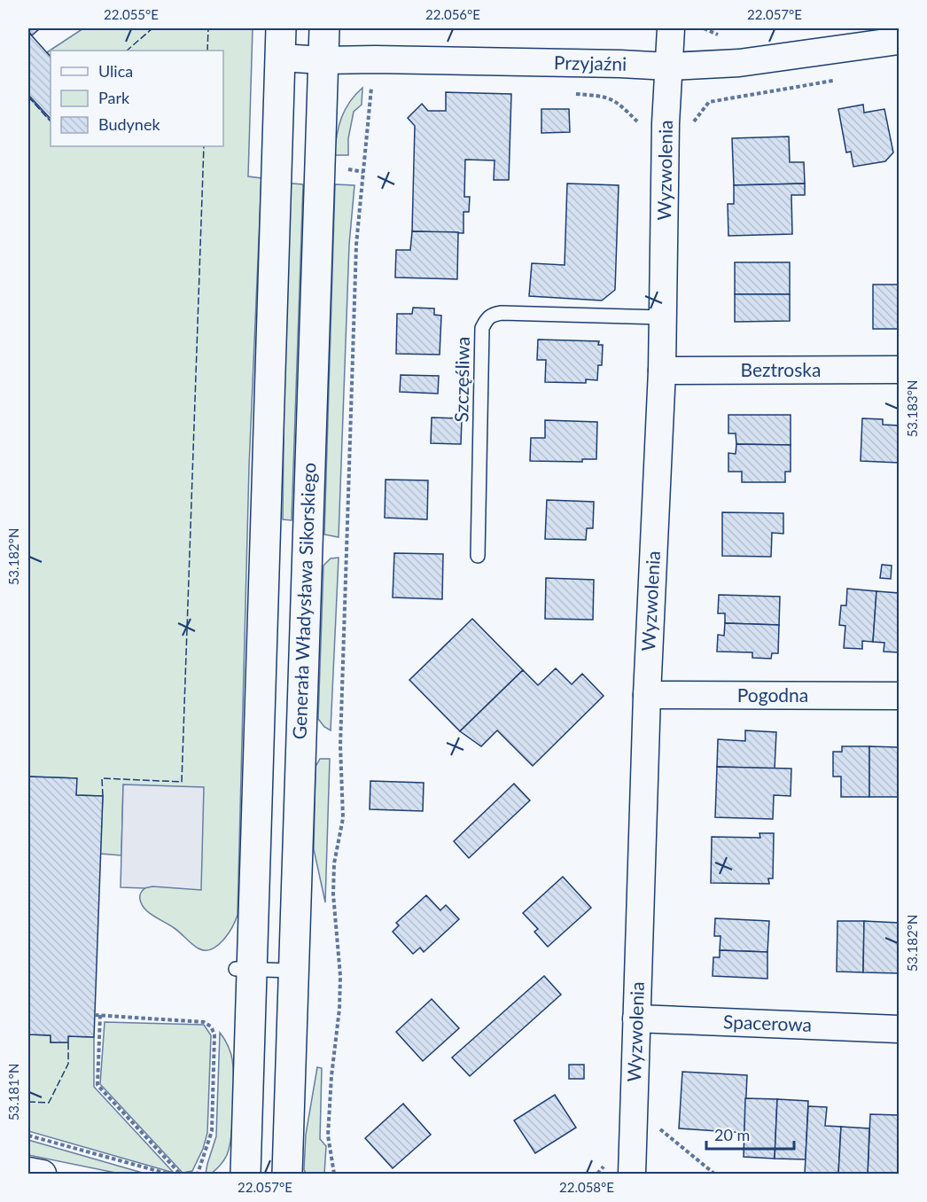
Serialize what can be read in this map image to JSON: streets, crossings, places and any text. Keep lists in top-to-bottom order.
{
  "streets": {
    "main road": ["Generała Władysława Sikorskiego"],
    "street": [
      "Przyjaźni",
      "Wyzwolenia",
      "Beztroska",
      "Pogodna",
      "Spacerowa"
    ],
    "lane": ["Szczęśliwa"]
  },
  "crossings": [
    ["Przyjaźni", "Wyzwolenia"],
    ["Przyjaźni", "Generała Władysława Sikorskiego"],
    ["Wyzwolenia", "Beztroska"],
    ["Wyzwolenia", "Szczęśliwa"],
    ["Wyzwolenia", "Pogodna"],
    ["Wyzwolenia", "Spacerowa"]
  ],
  "legend": ["Ulica", "Park", "Budynek"],
  "scale_bar": "20 m",
  "coordinates": [
    "22.055°E",
    "22.056°E",
    "22.057°E",
    "53.183°N",
    "53.182°N",
    "53.181°N",
    "22.058°E"
  ]
}
